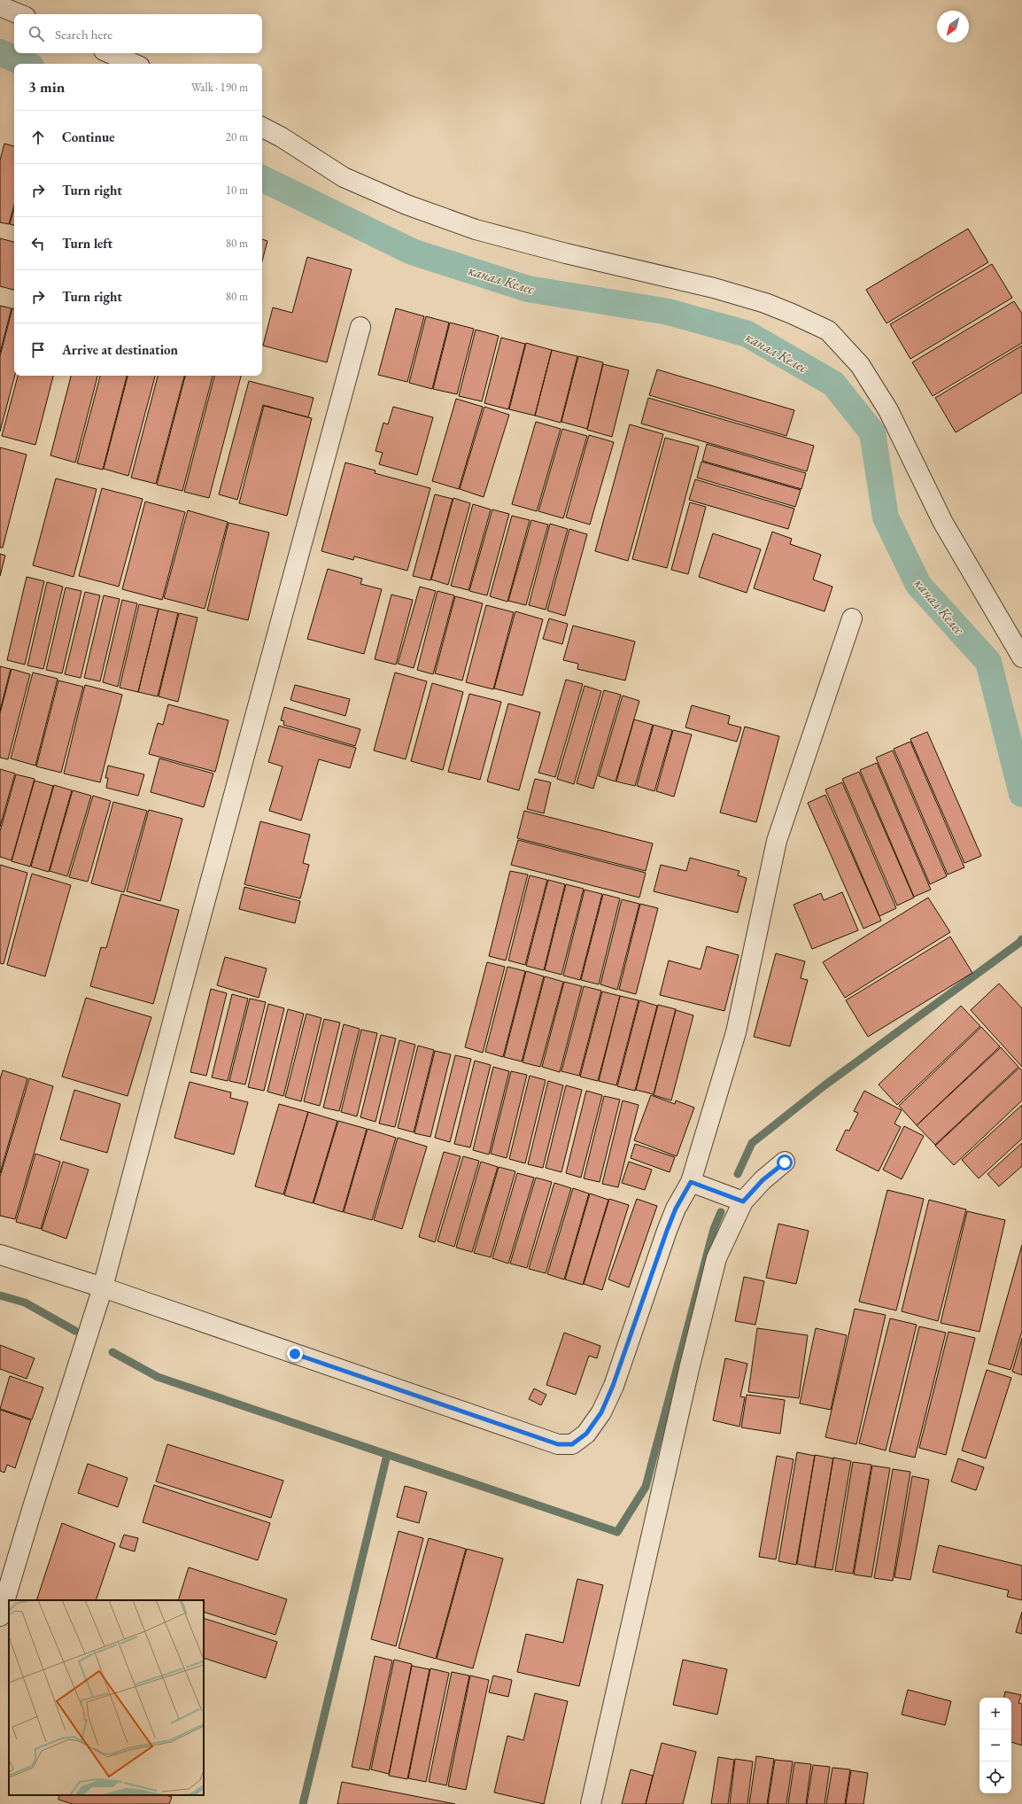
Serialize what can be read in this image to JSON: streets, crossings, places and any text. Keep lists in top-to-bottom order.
{
  "water": ["канал Келес"],
  "north": "bottom left",
  "page": {
    "search": "Search here",
    "heading": ["3 min", "Walk · 190 m"],
    "list": [
      ["Continue", "20 m"],
      ["Turn right", "10 m"],
      ["Turn left", "80 m"],
      ["Turn right", "80 m"],
      "Arrive at destination"
    ],
    "map_buttons": ["+", "−"]
  }
}
